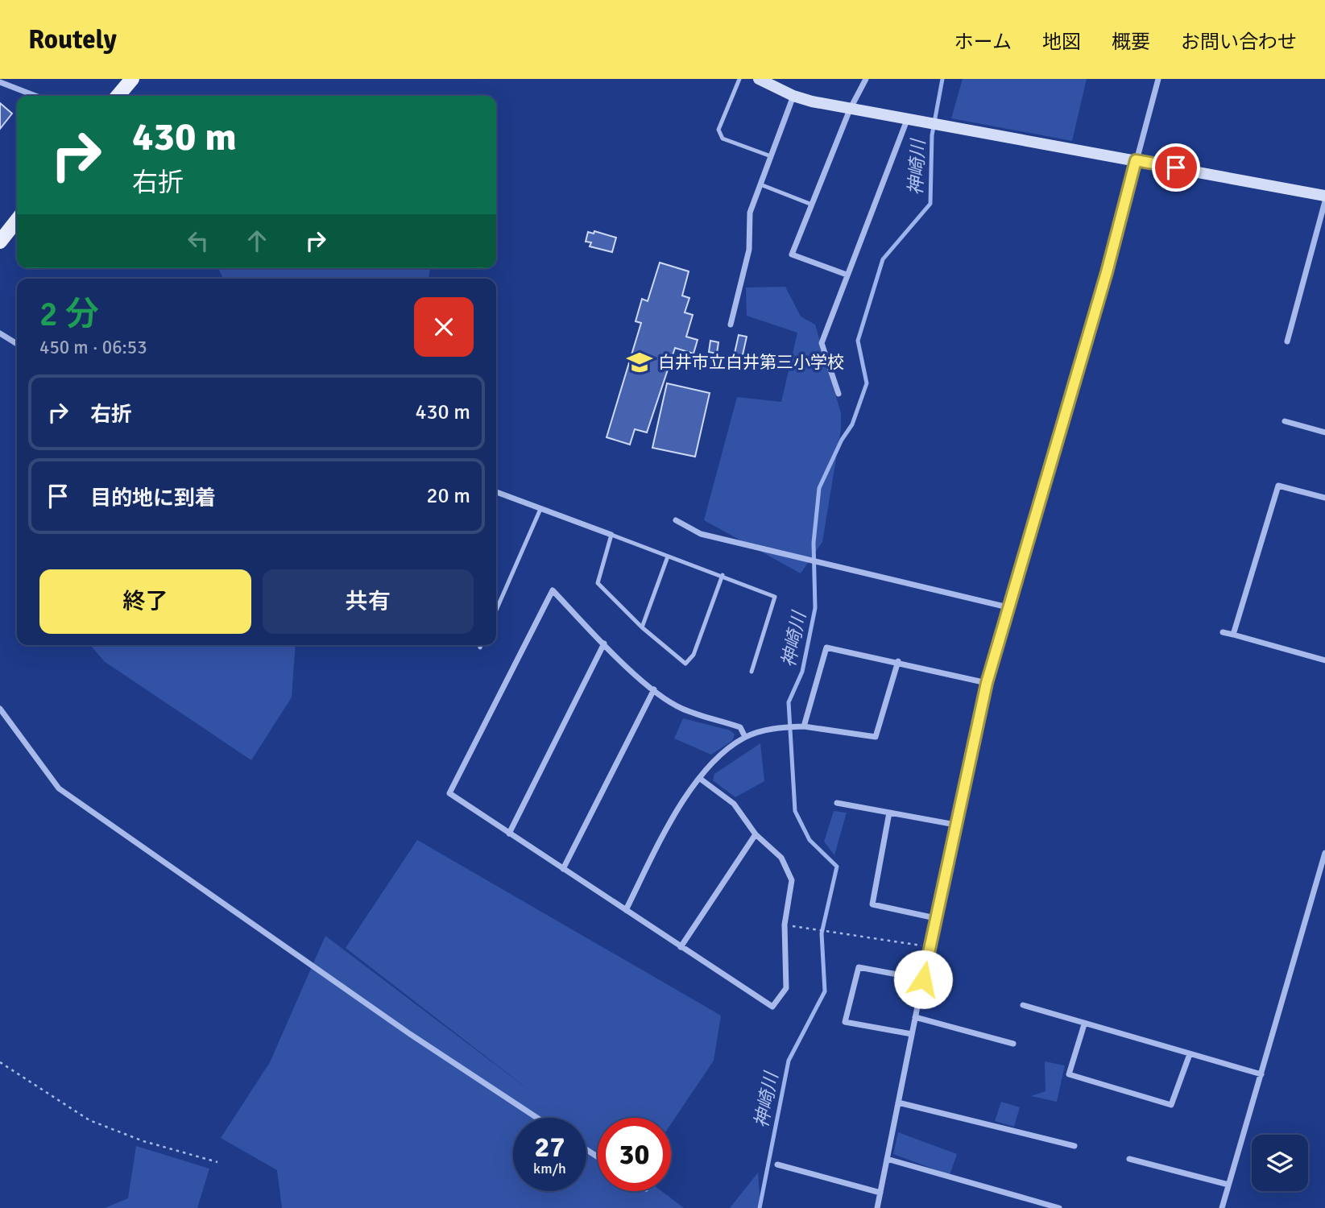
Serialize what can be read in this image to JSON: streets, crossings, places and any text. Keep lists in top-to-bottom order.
{
  "water": ["神崎川"],
  "places": {
    "school or university": ["白井市立白井第三小学校"]
  },
  "page": {
    "header": "Routely",
    "nav": [
      "ホーム",
      "地図",
      "概要",
      "お問い合わせ"
    ],
    "turn": ["430 m", "右折"],
    "heading": ["2 分", "450 m · 06:53"],
    "list": [
      {
        "name": "右折",
        "value": "430 m"
      },
      {
        "name": "目的地に到着",
        "value": "20 m"
      }
    ],
    "buttons": ["終了", "共有"],
    "speed": "27 km/h",
    "limit": "30"
  }
}
